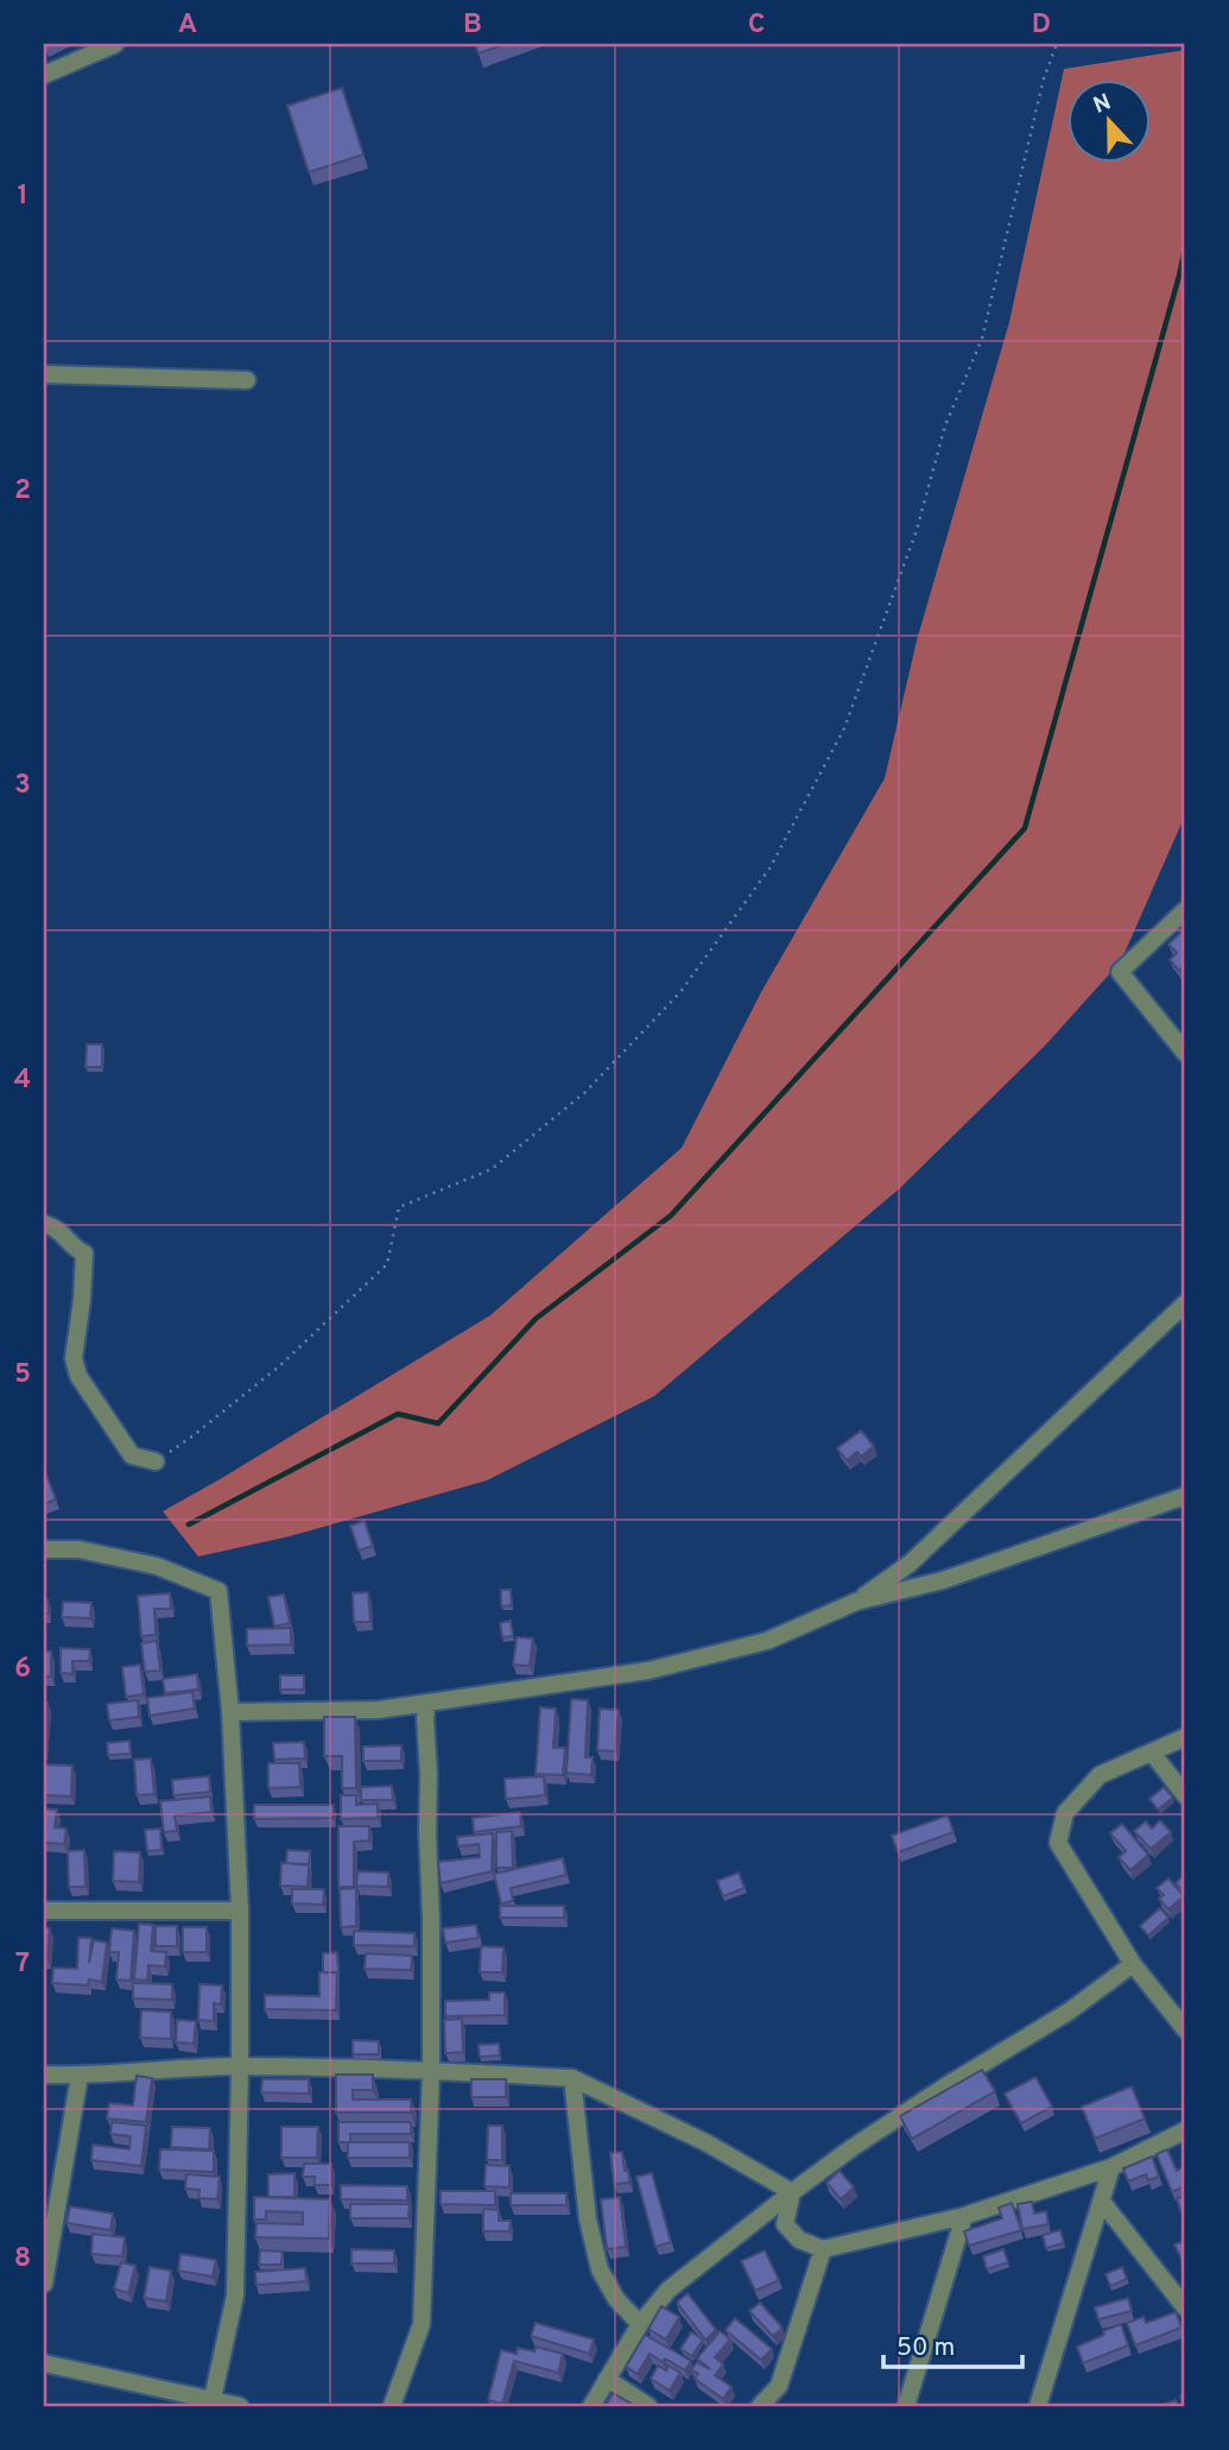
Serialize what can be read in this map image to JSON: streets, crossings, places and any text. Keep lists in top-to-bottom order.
{
  "scale_bar": "50 m",
  "north": "top",
  "grid": {
    "columns": [
      "A",
      "B",
      "C",
      "D"
    ],
    "rows": [
      "1",
      "2",
      "3",
      "4",
      "5",
      "6",
      "7",
      "8"
    ]
  }
}
